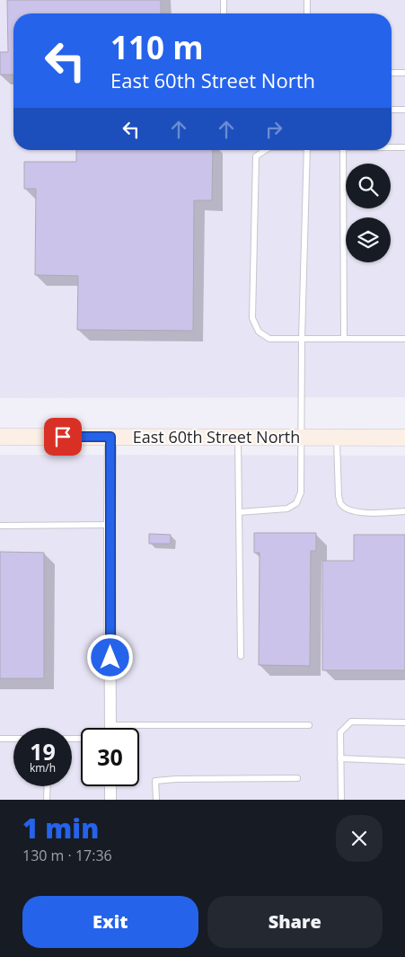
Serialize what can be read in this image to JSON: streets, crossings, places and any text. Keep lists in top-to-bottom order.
{
  "streets": {
    "main road": ["East 60th Street North"]
  },
  "page": {
    "turn": ["110 m", "East 60th Street North"],
    "speed": "19 km/h",
    "limit": "30",
    "heading": ["1 min", "130 m · 17:36"],
    "buttons": ["Exit", "Share"]
  }
}
